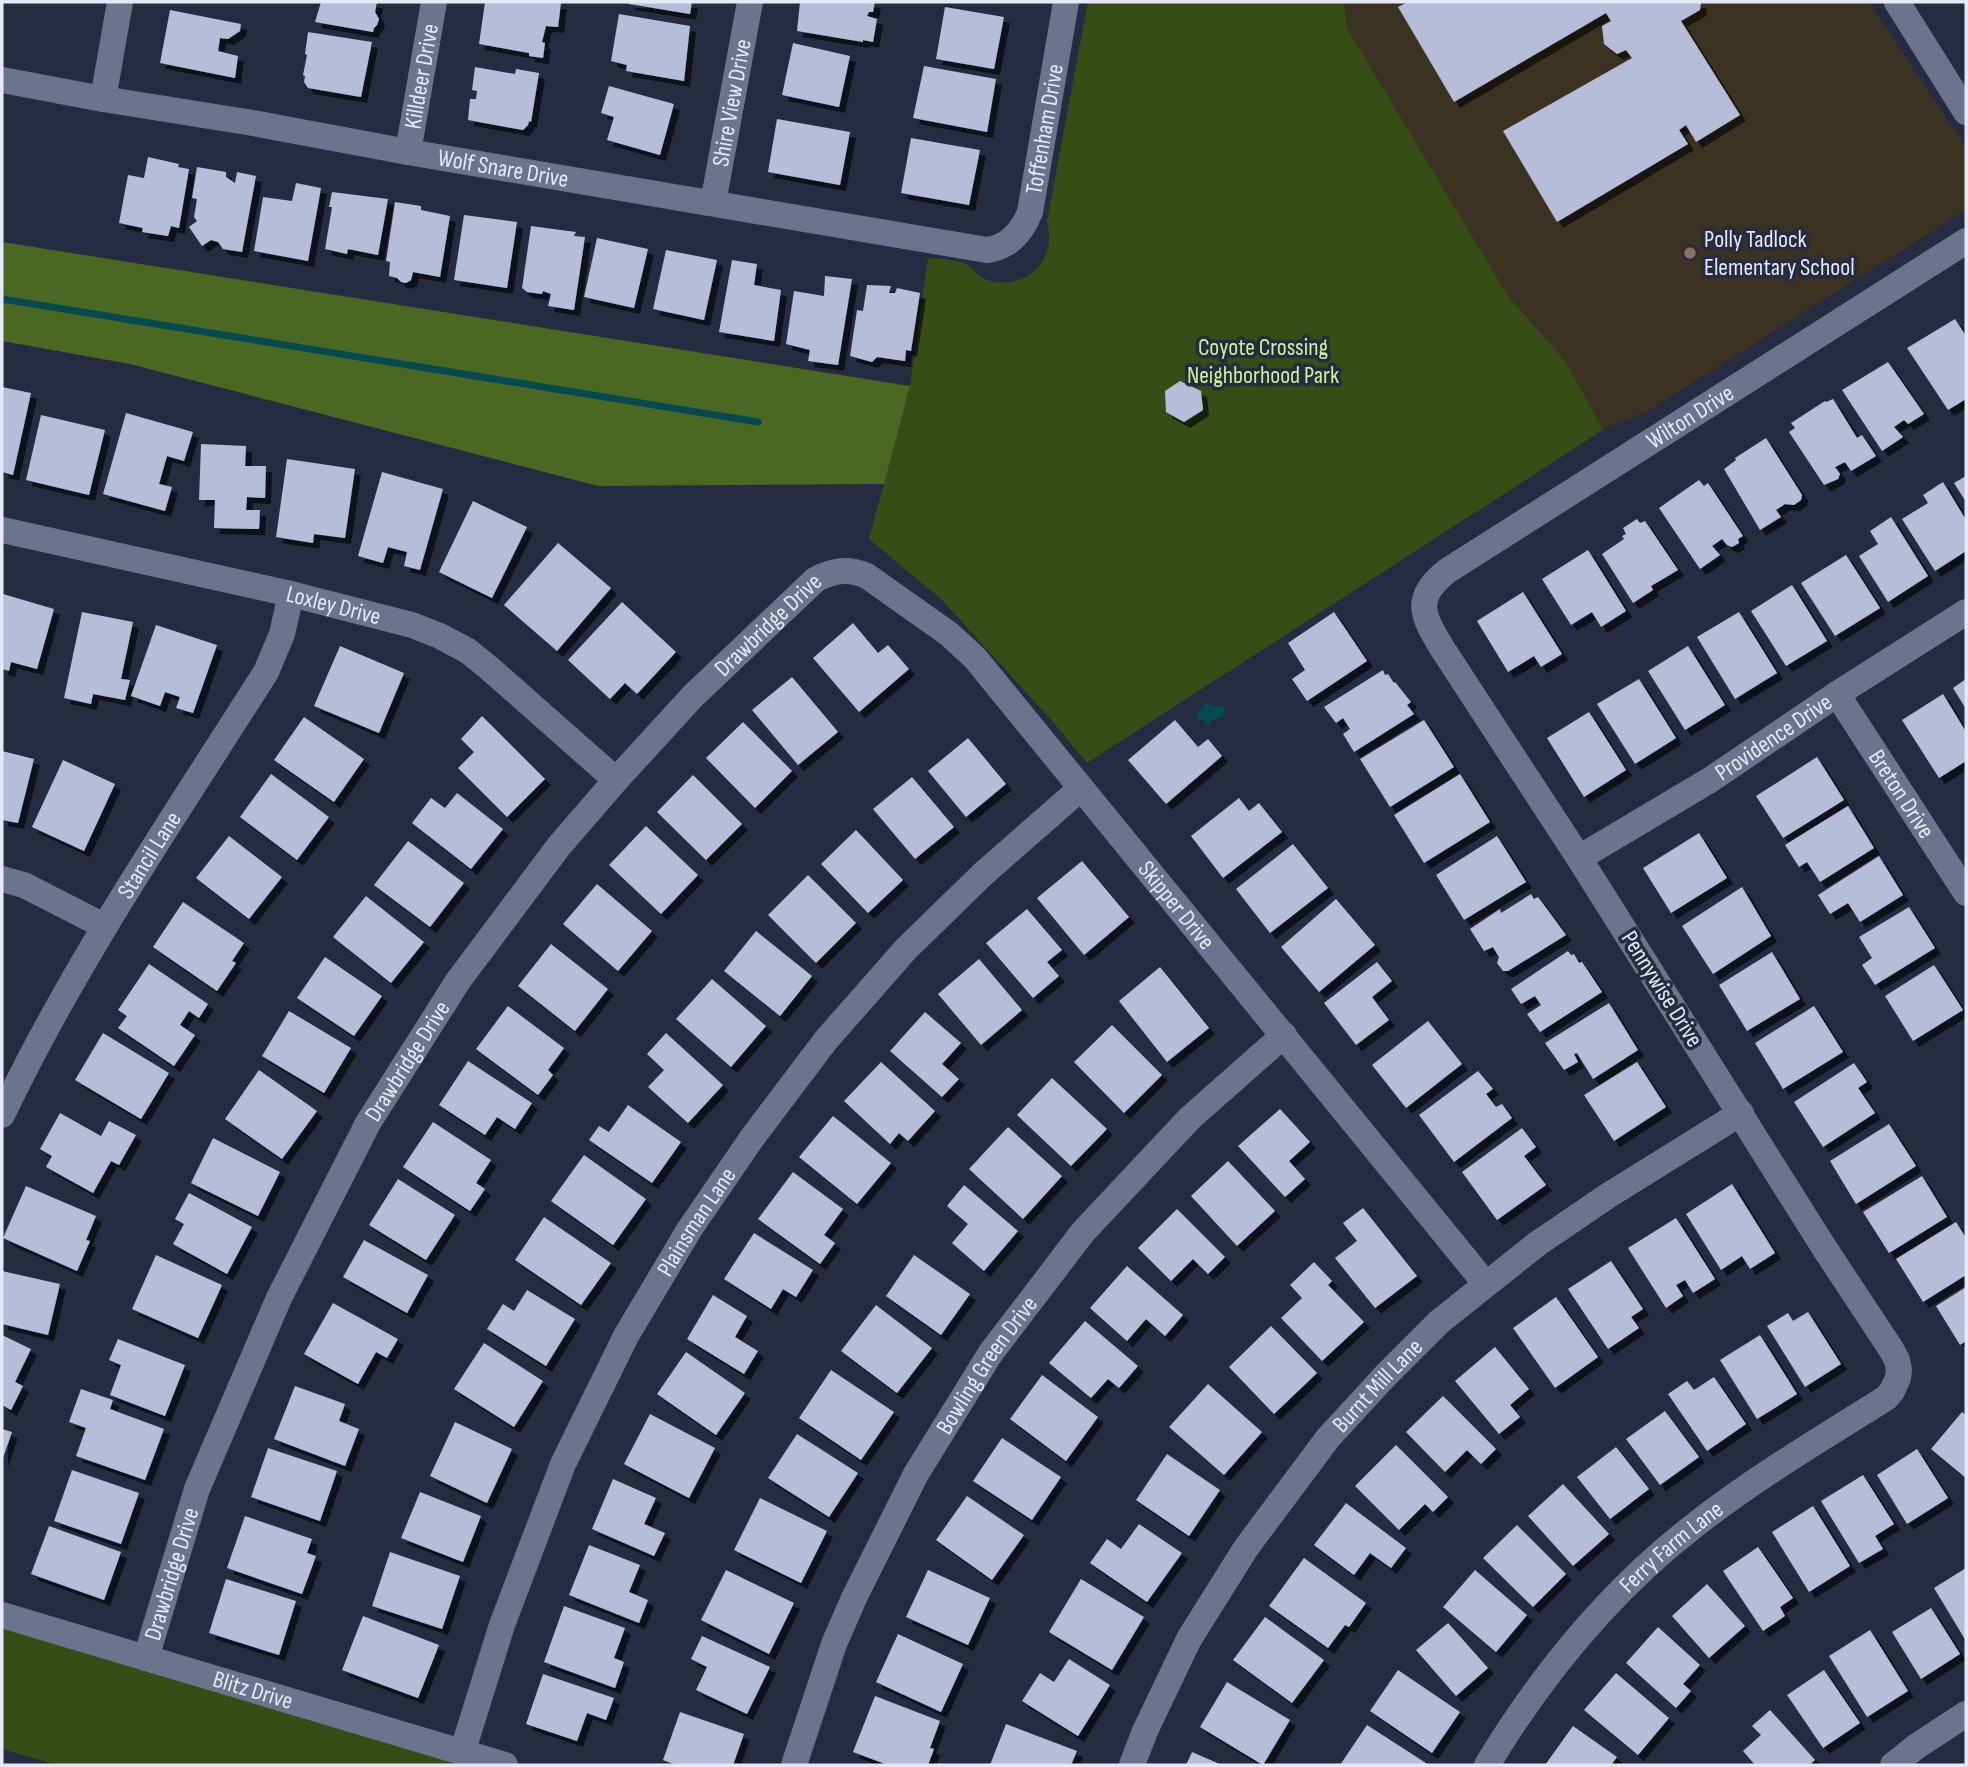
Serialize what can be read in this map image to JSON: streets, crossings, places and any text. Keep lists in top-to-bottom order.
{
  "streets": {
    "street": [
      "Killdeer Drive",
      "Shire View Drive",
      "Toffenham Drive",
      "Wolf Snare Drive",
      "Wilton Drive",
      "Loxley Drive",
      "Drawbridge Drive",
      "Providence Drive",
      "Breton Drive",
      "Stancil Lane",
      "Skipper Drive",
      "Pennywise Drive",
      "Plainsman Lane",
      "Bowling Green Drive",
      "Burnt Mill Lane",
      "Ferry Farm Lane",
      "Blitz Drive"
    ]
  },
  "crossings": [
    ["Killdeer Drive", "Wolf Snare Drive"],
    ["Shire View Drive", "Wolf Snare Drive"],
    ["Toffenham Drive", "Wolf Snare Drive"],
    ["Wilton Drive", "Pennywise Drive"],
    ["Loxley Drive", "Drawbridge Drive"],
    ["Loxley Drive", "Stancil Lane"],
    ["Drawbridge Drive", "Skipper Drive"],
    ["Drawbridge Drive", "Blitz Drive"],
    ["Providence Drive", "Breton Drive"],
    ["Providence Drive", "Pennywise Drive"],
    ["Skipper Drive", "Plainsman Lane"],
    ["Skipper Drive", "Bowling Green Drive"],
    ["Skipper Drive", "Burnt Mill Lane"],
    ["Pennywise Drive", "Burnt Mill Lane"],
    ["Pennywise Drive", "Ferry Farm Lane"],
    ["Plainsman Lane", "Blitz Drive"]
  ],
  "parks": ["Coyote Crossing Neighborhood Park"],
  "places": ["Polly Tadlock Elementary School"]
}
